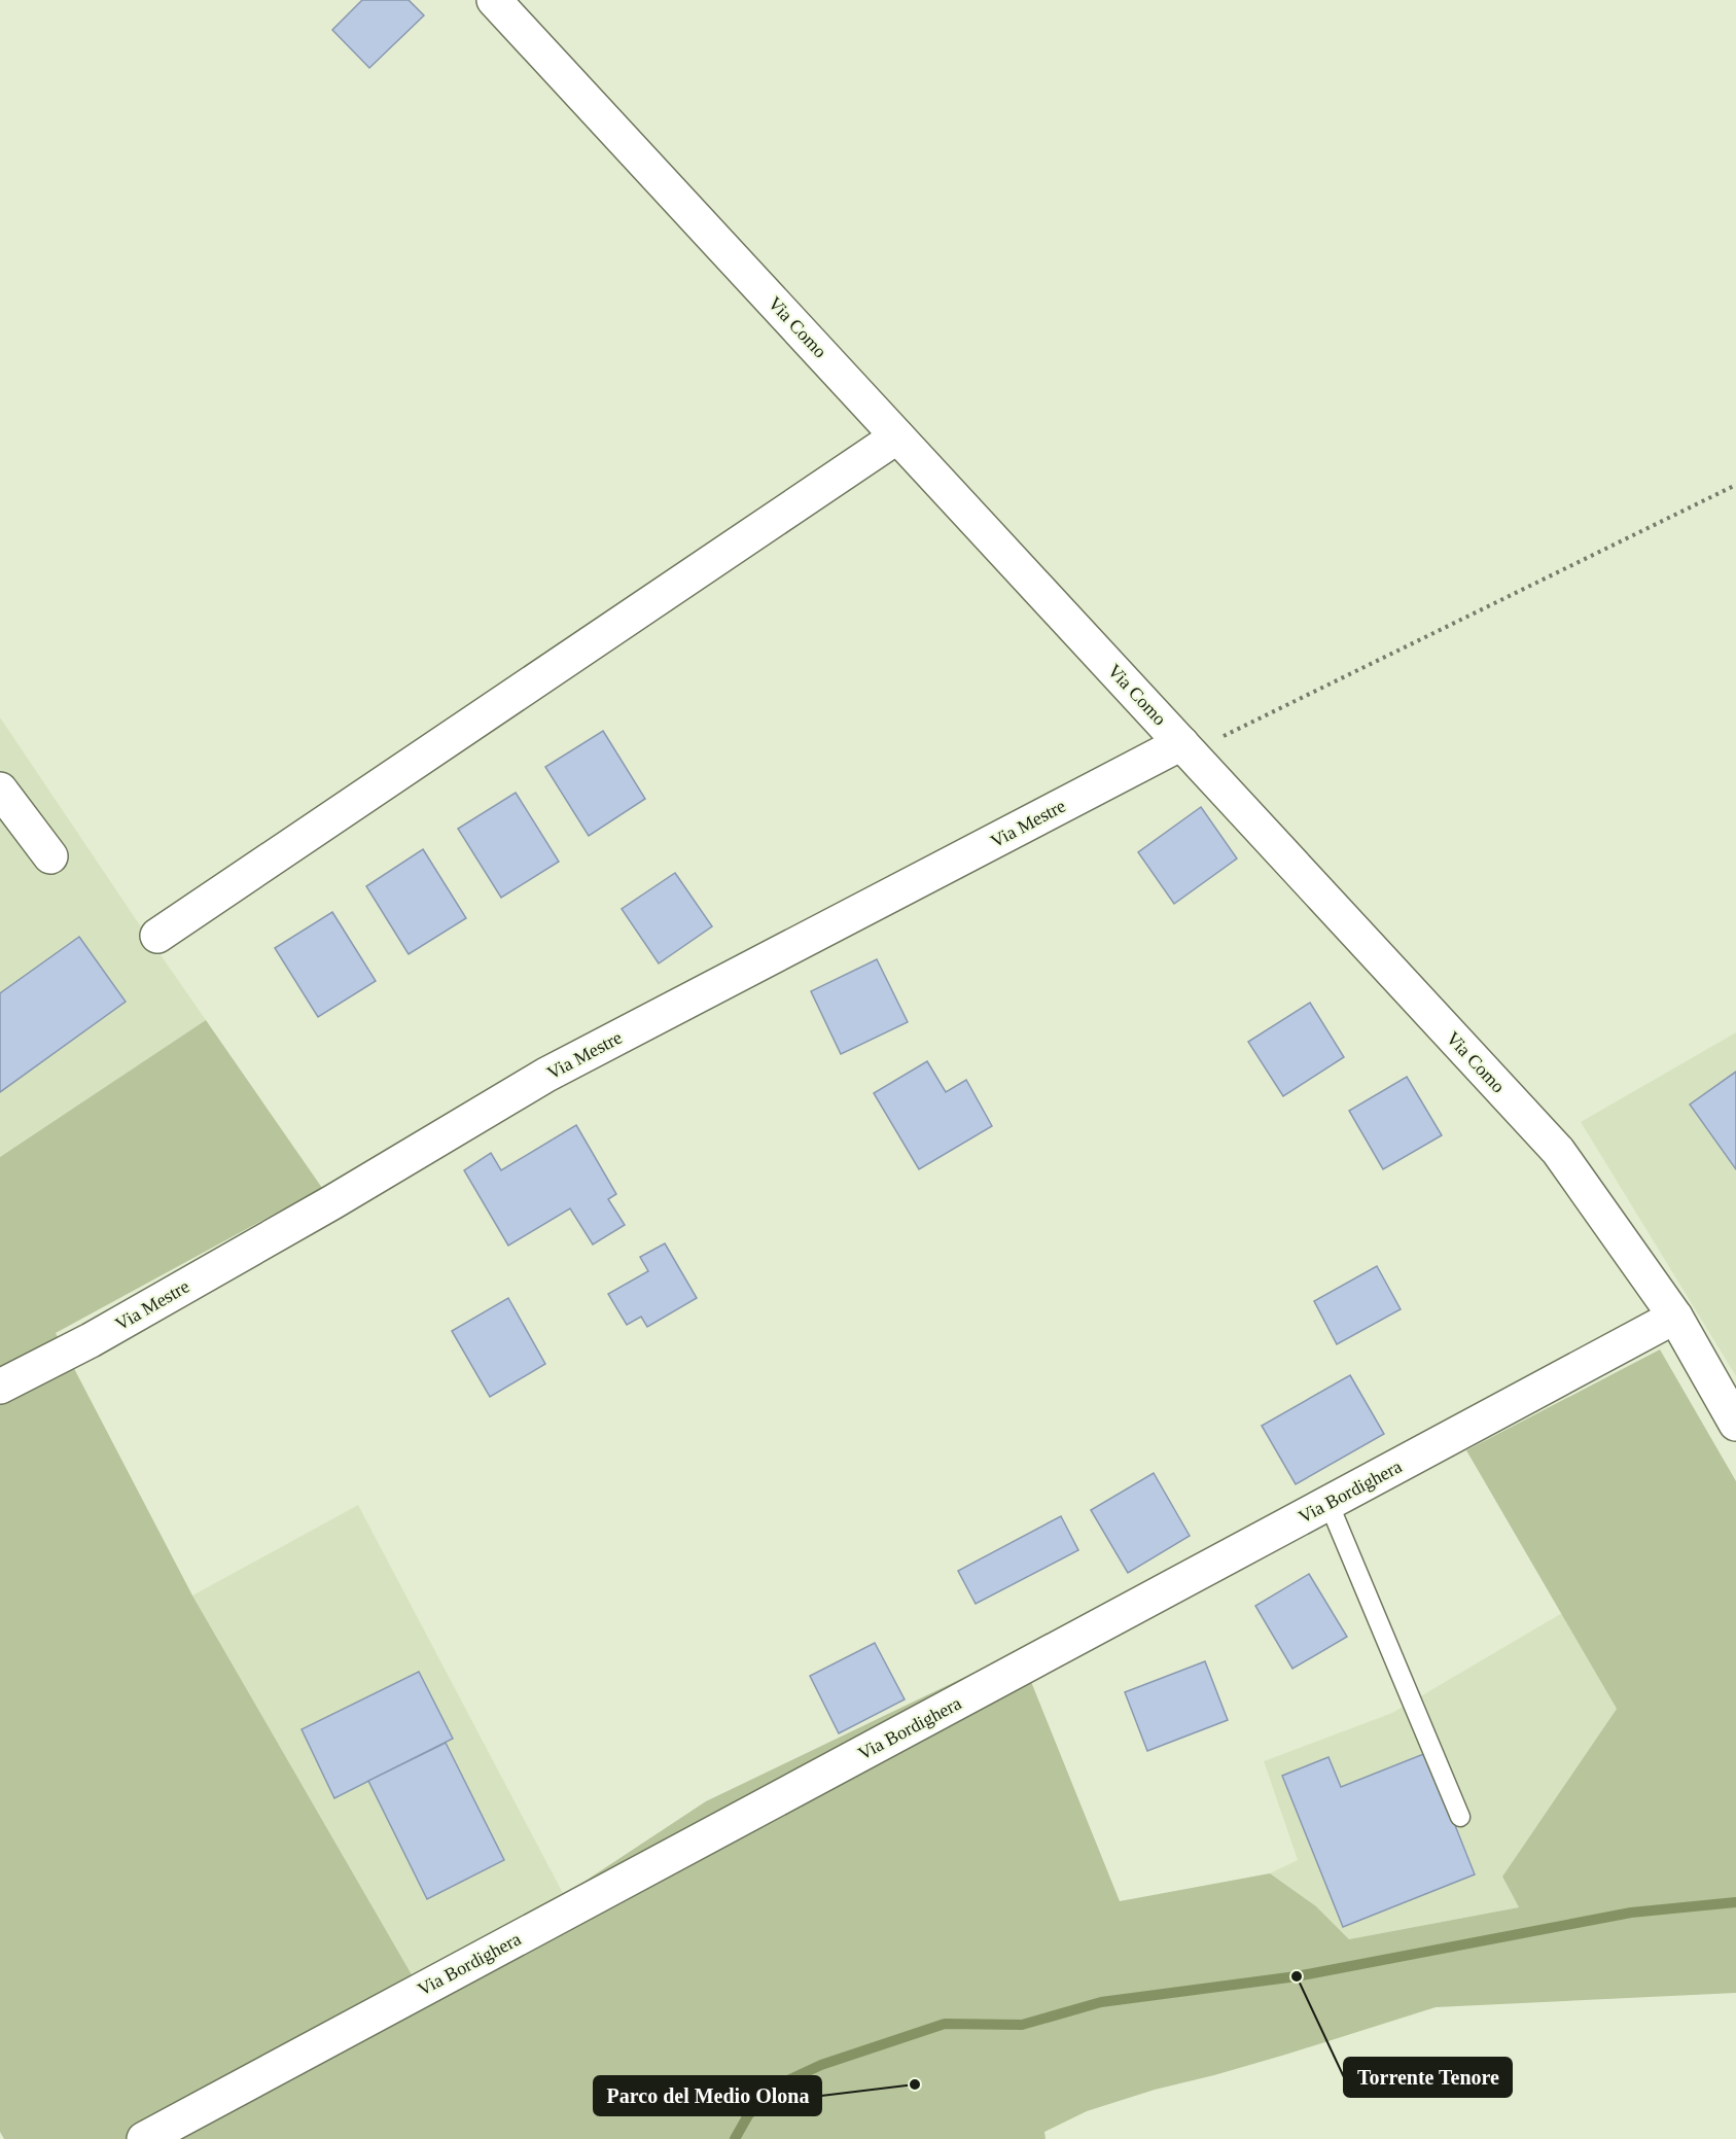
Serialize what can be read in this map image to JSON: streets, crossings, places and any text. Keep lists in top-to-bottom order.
{
  "streets": {
    "street": ["Via Como", "Via Mestre", "Via Bordighera"]
  },
  "crossings": [
    ["Via Como", "Via Mestre"],
    ["Via Como", "Via Bordighera"]
  ],
  "places": ["Torrente Tenore", "Parco del Medio Olona"]
}
